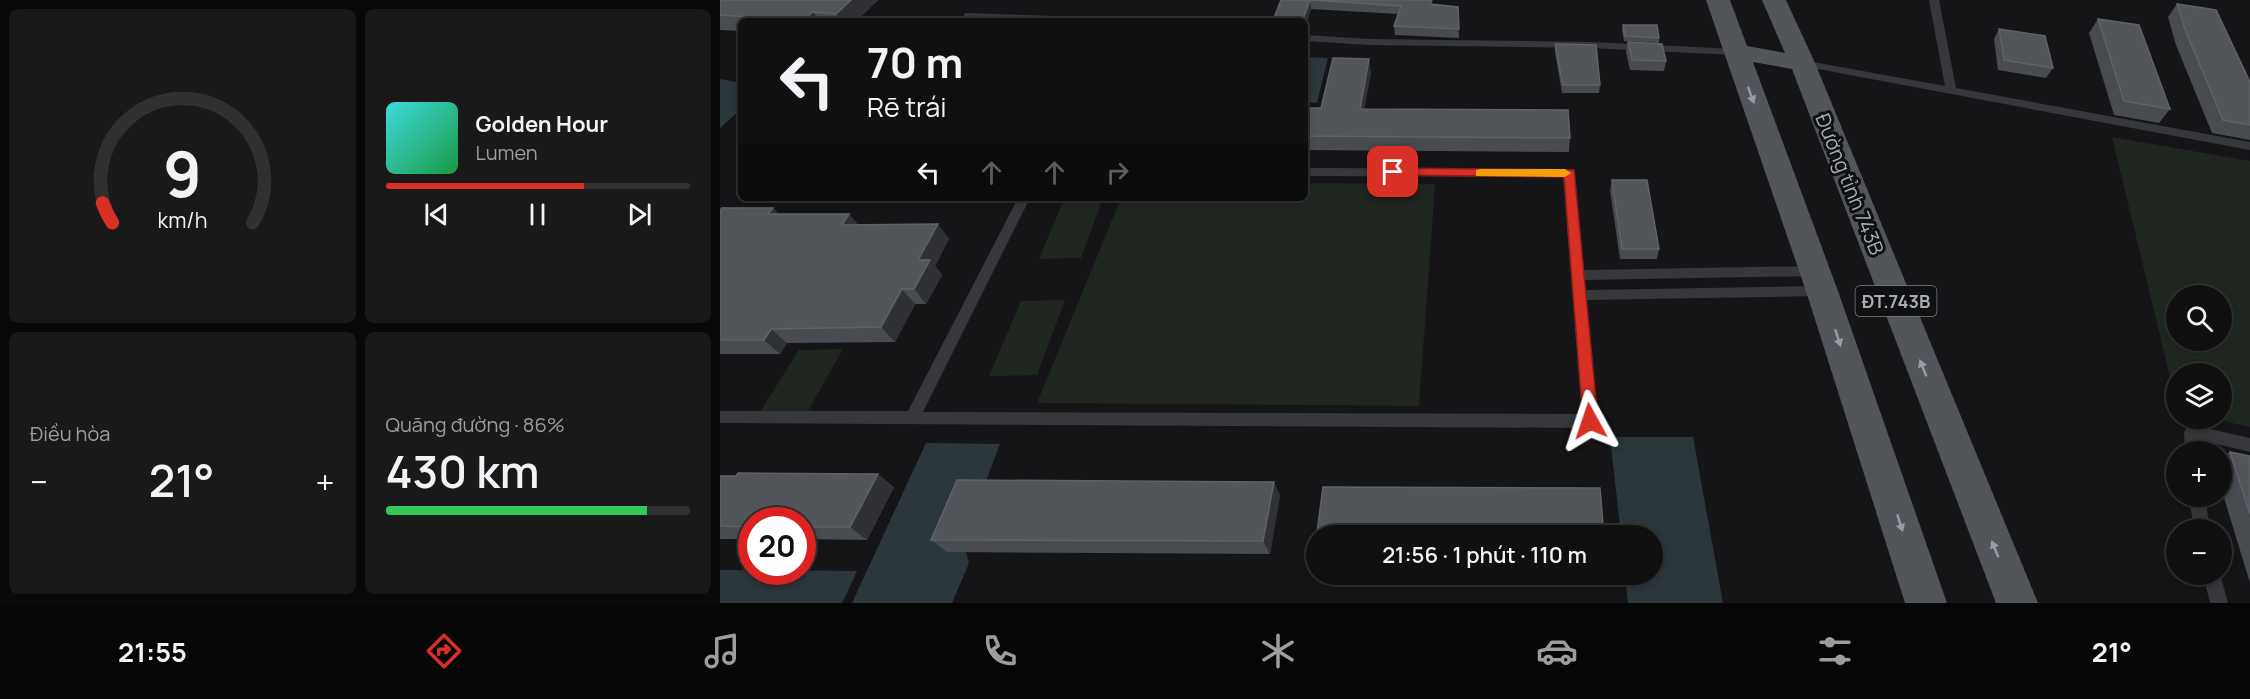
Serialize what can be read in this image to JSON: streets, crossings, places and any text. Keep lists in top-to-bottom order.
{
  "streets": {
    "main road": ["Đường tỉnh 743B", "ĐT.743B"]
  },
  "page": {
    "turn": ["70 m", "Rẽ trái"],
    "song": ["Golden Hour", "Lumen"],
    "map_buttons": ["+", "−"],
    "tile": [
      "Điều hòa",
      ["Quãng đường · 86%", "430 km"]
    ],
    "heat": ["−", "21°", "+"],
    "limit": "20",
    "trip": "21:56 · 1 phút · 110 m",
    "tabs": ["21:55", "21°"],
    "gauge": ["9", "km/h"]
  }
}
